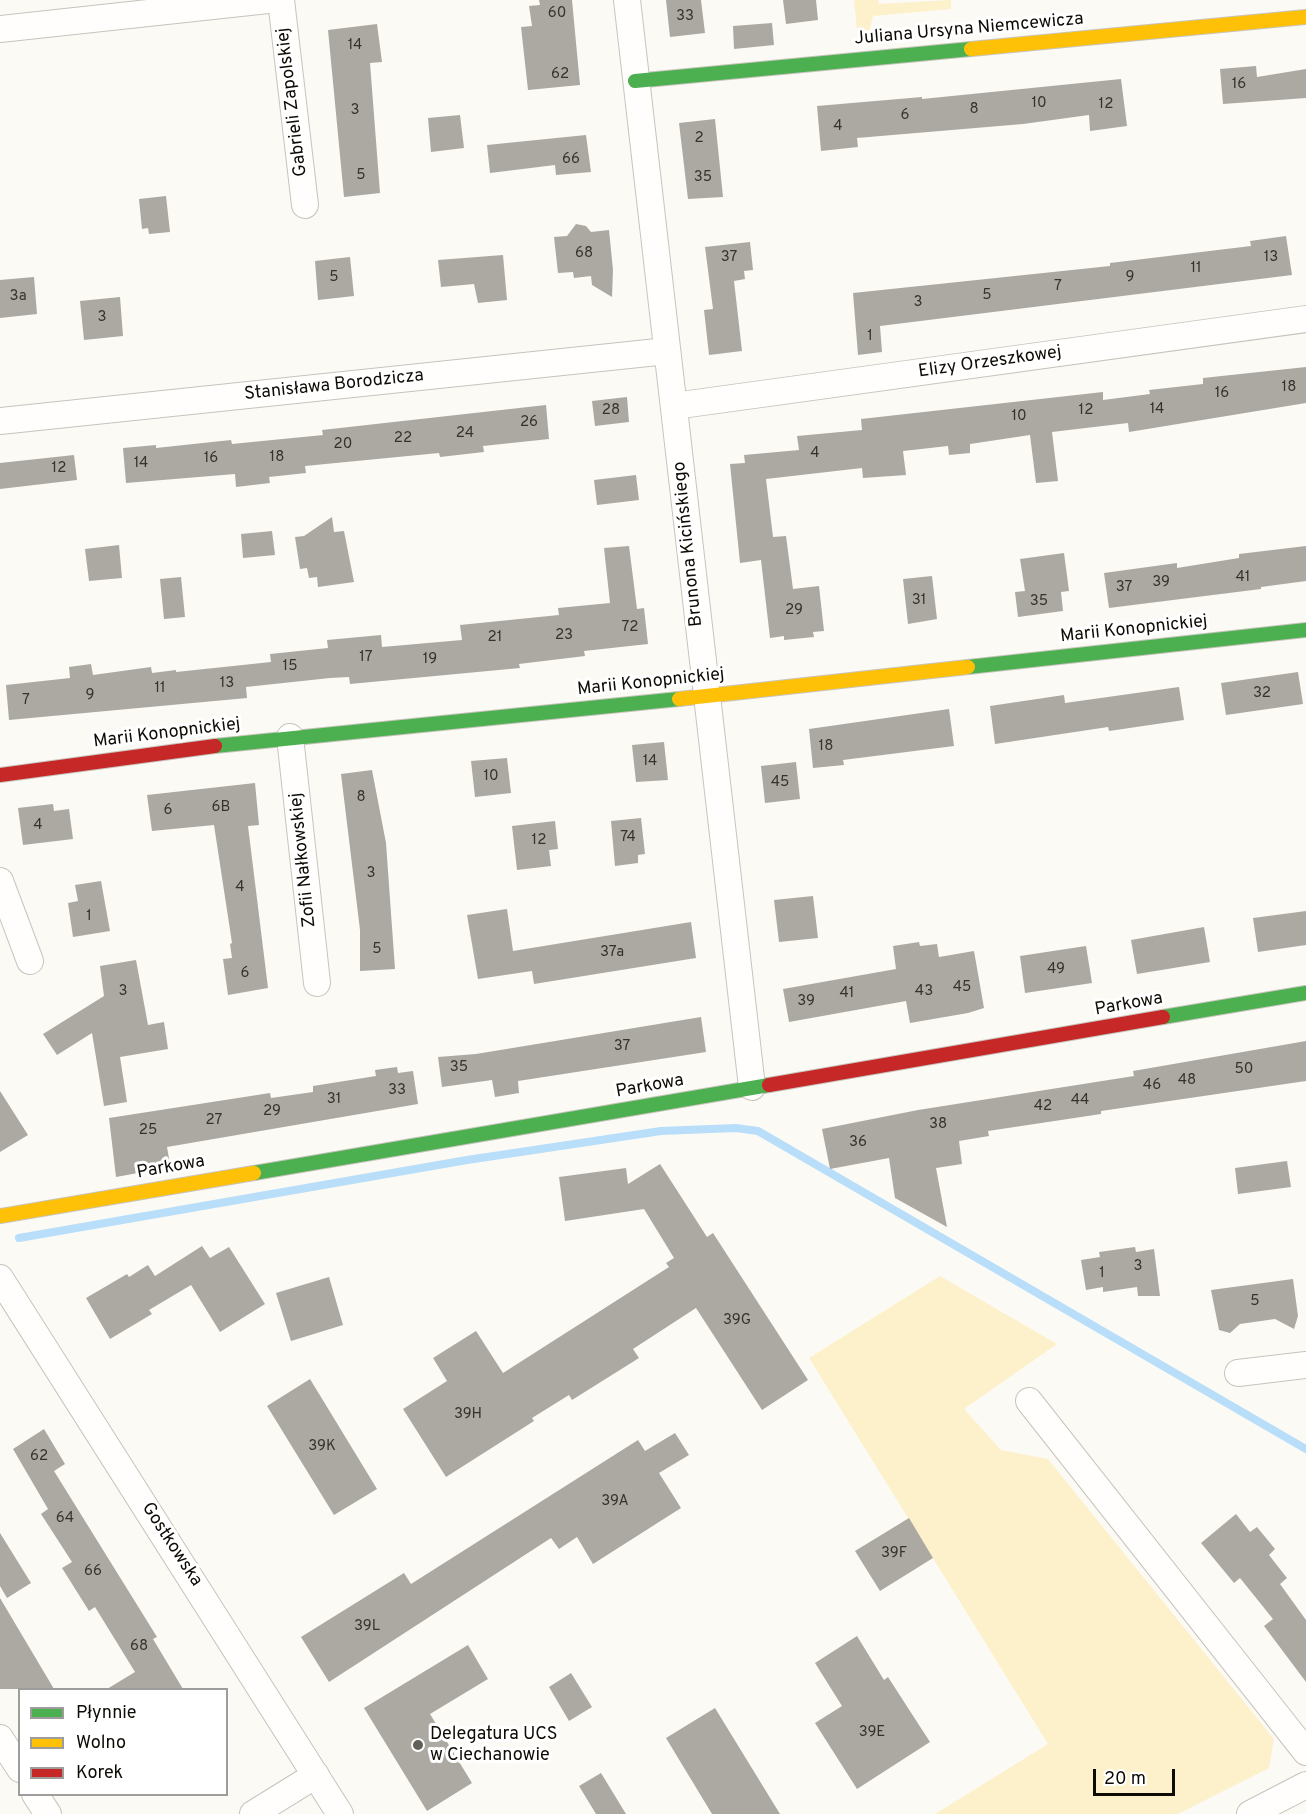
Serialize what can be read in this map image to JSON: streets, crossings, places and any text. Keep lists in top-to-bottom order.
{
  "streets": {
    "street": [
      "Juliana Ursyna Niemcewicza",
      "Gabrieli Zapolskiej",
      "Elizy Orzeszkowej",
      "Stanisława Borodzicza",
      "Brunona Kicińskiego",
      "Marii Konopnickiej",
      "Zofii Nałkowskiej",
      "Parkowa",
      "Gostkowska"
    ]
  },
  "crossings": [
    ["Juliana Ursyna Niemcewicza", "Brunona Kicińskiego"],
    ["Elizy Orzeszkowej", "Brunona Kicińskiego"],
    ["Stanisława Borodzicza", "Brunona Kicińskiego"],
    ["Brunona Kicińskiego", "Marii Konopnickiej"],
    ["Brunona Kicińskiego", "Parkowa"],
    ["Marii Konopnickiej", "Zofii Nałkowskiej"]
  ],
  "places": ["Delegatura UCS w Ciechanowie"],
  "house_numbers": [
    "60",
    "33",
    "14",
    "62",
    "16",
    "10",
    "12",
    "8",
    "3",
    "6",
    "4",
    "2",
    "66",
    "5",
    "35",
    "68",
    "37",
    "13",
    "11",
    "5",
    "9",
    "7",
    "5",
    "3a",
    "3",
    "3",
    "1",
    "18",
    "16",
    "14",
    "28",
    "12",
    "10",
    "26",
    "24",
    "22",
    "20",
    "4",
    "18",
    "16",
    "14",
    "12",
    "41",
    "39",
    "37",
    "31",
    "35",
    "29",
    "72",
    "23",
    "21",
    "17",
    "19",
    "15",
    "13",
    "11",
    "32",
    "9",
    "7",
    "18",
    "14",
    "10",
    "45",
    "8",
    "6B",
    "6",
    "4",
    "74",
    "12",
    "3",
    "4",
    "1",
    "5",
    "37a",
    "49",
    "6",
    "45",
    "3",
    "43",
    "41",
    "39",
    "37",
    "35",
    "50",
    "48",
    "46",
    "33",
    "31",
    "44",
    "42",
    "29",
    "27",
    "38",
    "25",
    "36",
    "3",
    "1",
    "5",
    "39G",
    "39H",
    "39K",
    "62",
    "39A",
    "64",
    "39F",
    "66",
    "39L",
    "68",
    "39E"
  ],
  "legend": ["Płynnie", "Wolno", "Korek"],
  "scale_bar": "20 m"
}
